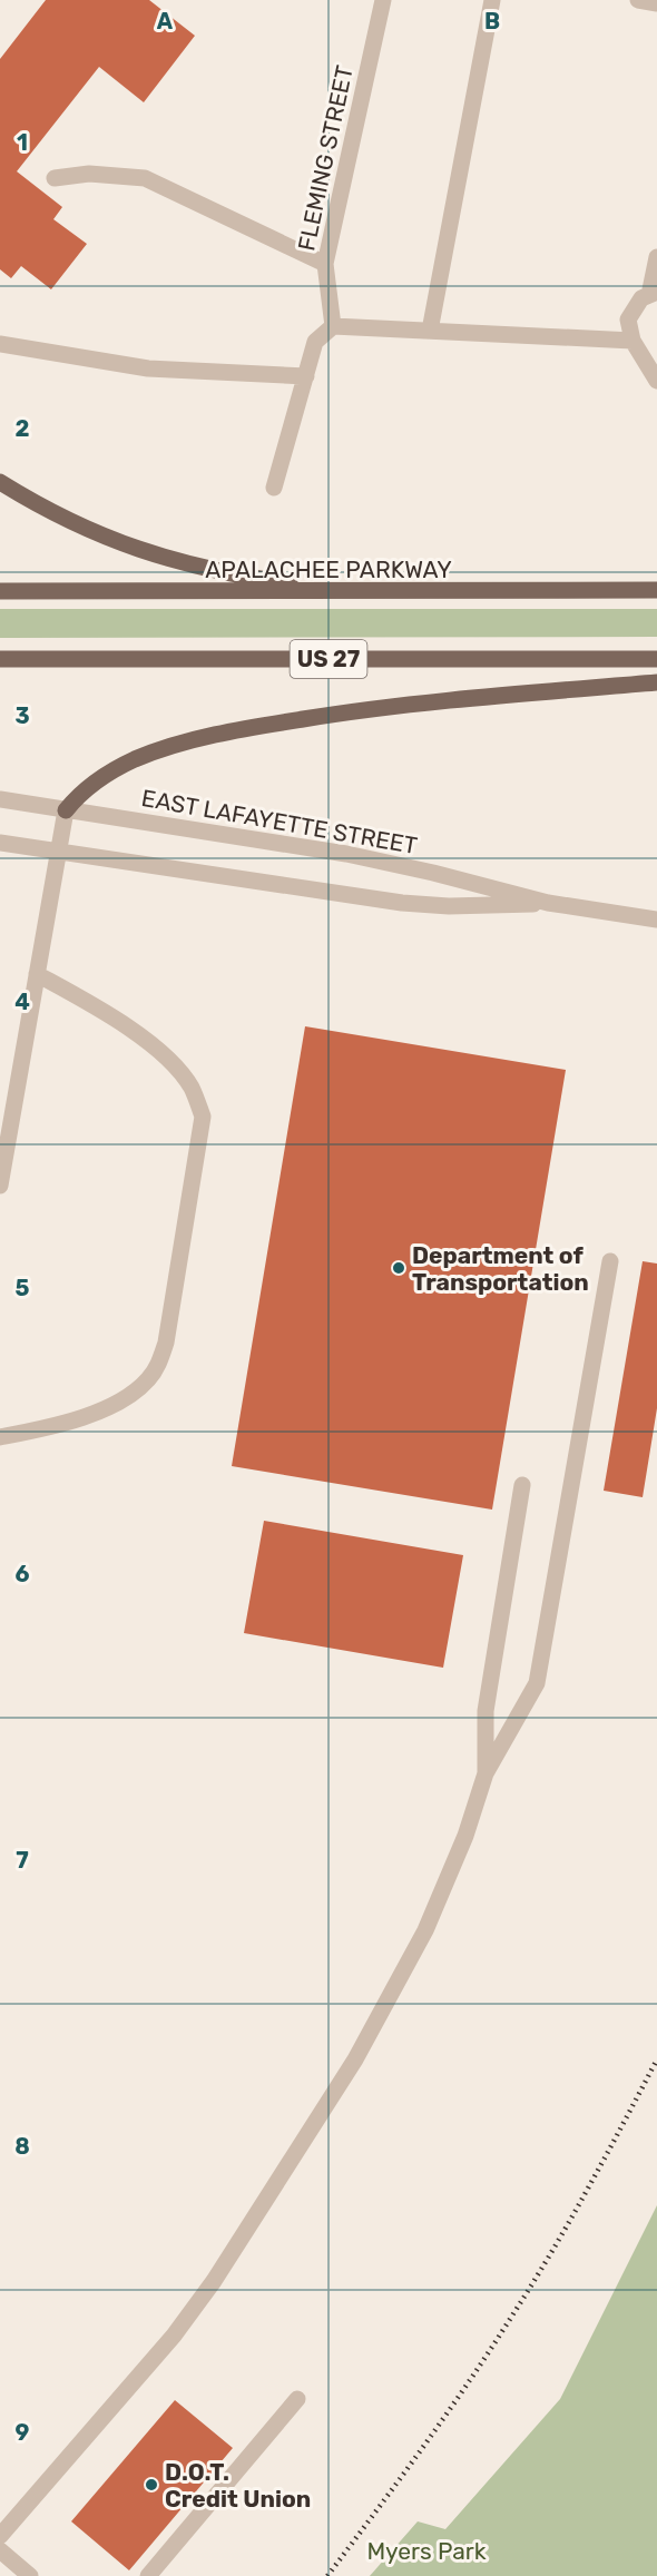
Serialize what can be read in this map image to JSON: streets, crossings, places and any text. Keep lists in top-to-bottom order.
{
  "streets": {
    "main road": ["APALACHEE PARKWAY", "US 27"],
    "street": ["FLEMING STREET", "EAST LAFAYETTE STREET"]
  },
  "parks": ["Myers Park"],
  "places": ["Department of Transportation", "D.O.T. Credit Union"],
  "grid": {
    "columns": ["A", "B"],
    "rows": [
      "1",
      "2",
      "3",
      "4",
      "5",
      "6",
      "7",
      "8",
      "9"
    ]
  }
}
